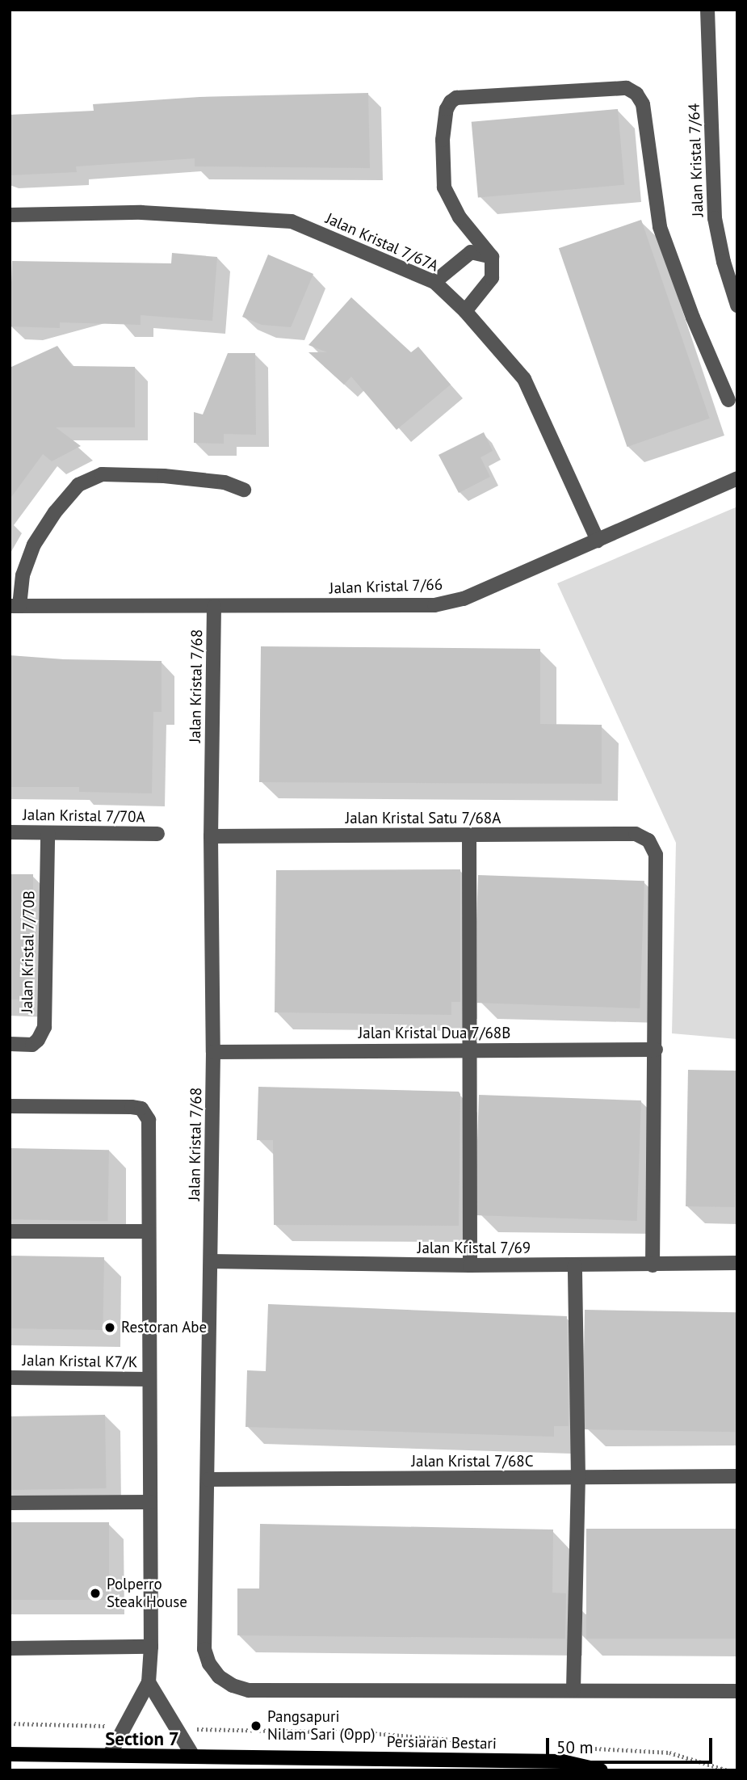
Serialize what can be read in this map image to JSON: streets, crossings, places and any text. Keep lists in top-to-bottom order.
{
  "streets": {
    "main road": ["Persiaran Bestari"],
    "street": [
      "Jalan Kristal 7/64",
      "Jalan Kristal 7/67A",
      "Jalan Kristal 7/66",
      "Jalan Kristal 7/68",
      "Jalan Kristal 7/70A",
      "Jalan Kristal Satu 7/68A",
      "Jalan Kristal 7/70B",
      "Jalan Kristal Dua 7/68B",
      "Jalan Kristal 7/69",
      "Jalan Kristal K7/K",
      "Jalan Kristal 7/68C"
    ]
  },
  "crossings": [
    ["Jalan Kristal 7/67A", "Jalan Kristal 7/66"],
    ["Jalan Kristal 7/66", "Jalan Kristal 7/68"],
    ["Jalan Kristal 7/68", "Jalan Kristal Satu 7/68A"],
    ["Jalan Kristal 7/68", "Jalan Kristal Dua 7/68B"],
    ["Jalan Kristal 7/68", "Jalan Kristal 7/69"],
    ["Jalan Kristal 7/68", "Jalan Kristal 7/68C"],
    ["Jalan Kristal 7/70A", "Jalan Kristal 7/70B"],
    ["Jalan Kristal Satu 7/68A", "Jalan Kristal Dua 7/68B"]
  ],
  "districts": ["Section 7"],
  "places": ["Restoran Abe", "Polperro Steak House", "Pangsapuri Nilam Sari (Opp)"],
  "scale_bar": "50 m"
}
